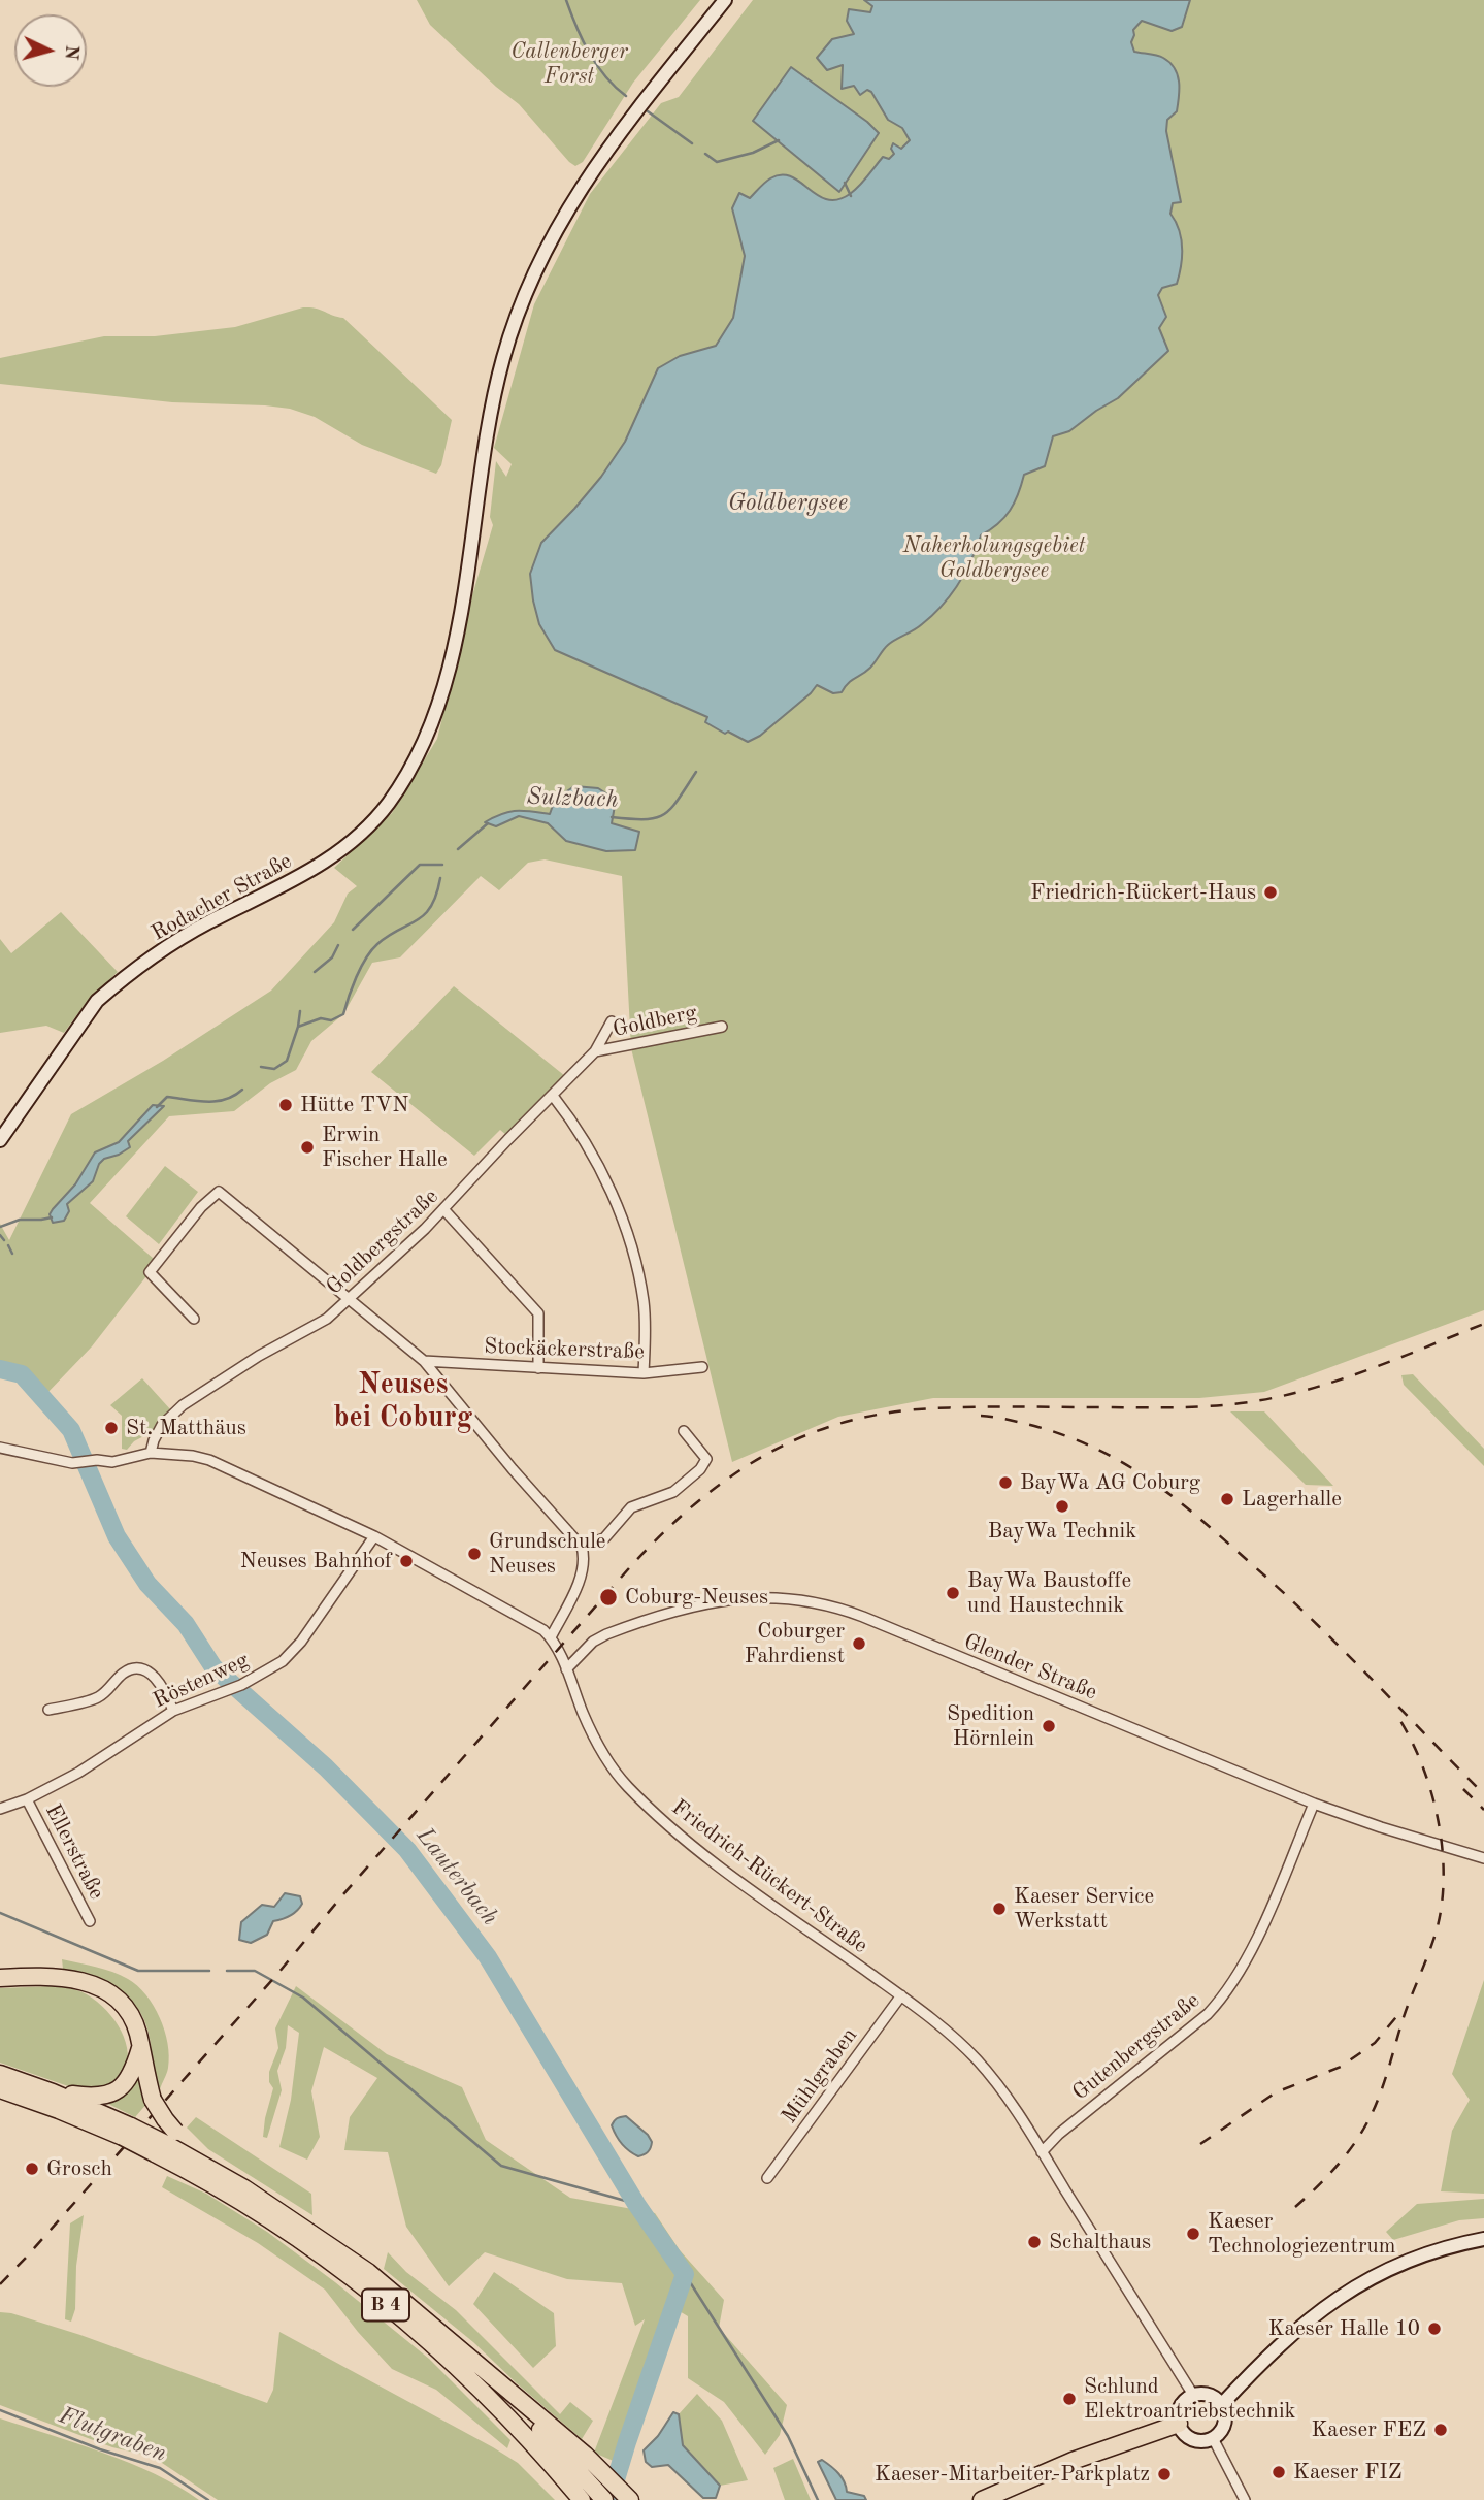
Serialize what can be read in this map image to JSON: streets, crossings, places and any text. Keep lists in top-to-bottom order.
{
  "streets": {
    "highway": ["B 4"],
    "street": [
      "Rodacher Straße",
      "Goldberg",
      "Goldbergstraße",
      "Stockäckerstraße",
      "Glender Straße",
      "Röstenweg",
      "Ellerstraße",
      "Friedrich-Rückert-Straße",
      "Gutenbergstraße",
      "Mühlgraben"
    ]
  },
  "crossings": [
    ["Goldberg", "Goldbergstraße"],
    ["Glender Straße", "Friedrich-Rückert-Straße"],
    ["Glender Straße", "Gutenbergstraße"],
    ["Röstenweg", "Ellerstraße"],
    ["Friedrich-Rückert-Straße", "Gutenbergstraße"],
    ["Friedrich-Rückert-Straße", "Mühlgraben"]
  ],
  "districts": ["Neuses bei Coburg"],
  "water": [
    "Goldbergsee",
    "Sulzbach",
    "Lauterbach",
    "Flutgraben"
  ],
  "parks": ["Callenberger Forst", "Naherholungsgebiet Goldbergsee"],
  "places": [
    "Friedrich-Rückert-Haus",
    "Hütte TVN",
    "Erwin Fischer Halle",
    "St. Matthäus",
    "BayWa AG Coburg",
    "Lagerhalle",
    "BayWa Technik",
    "Grundschule Neuses",
    "Neuses Bahnhof",
    "BayWa Baustoffe und Haustechnik",
    "Coburg-Neuses",
    "Coburger Fahrdienst",
    "Spedition Hörnlein",
    "Kaeser Service Werkstatt",
    "Grosch",
    "Kaeser Technologiezentrum",
    "Schalthaus",
    "Kaeser Halle 10",
    "Schlund Elektroantriebstechnik",
    "Kaeser FEZ",
    "Kaeser FIZ",
    "Kaeser-Mitarbeiter-Parkplatz"
  ],
  "north": "right"
}
